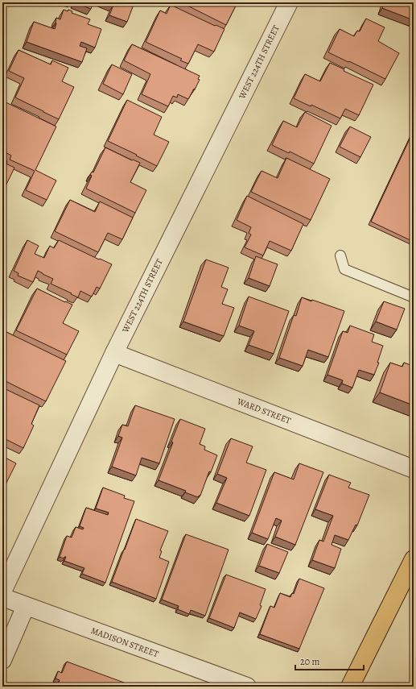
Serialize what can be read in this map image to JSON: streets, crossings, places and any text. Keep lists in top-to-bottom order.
{
  "streets": {
    "street": ["WEST 224TH STREET", "WARD STREET", "MADISON STREET"]
  },
  "crossings": [
    ["WEST 224TH STREET", "WARD STREET"]
  ],
  "scale_bar": "20 m"
}
